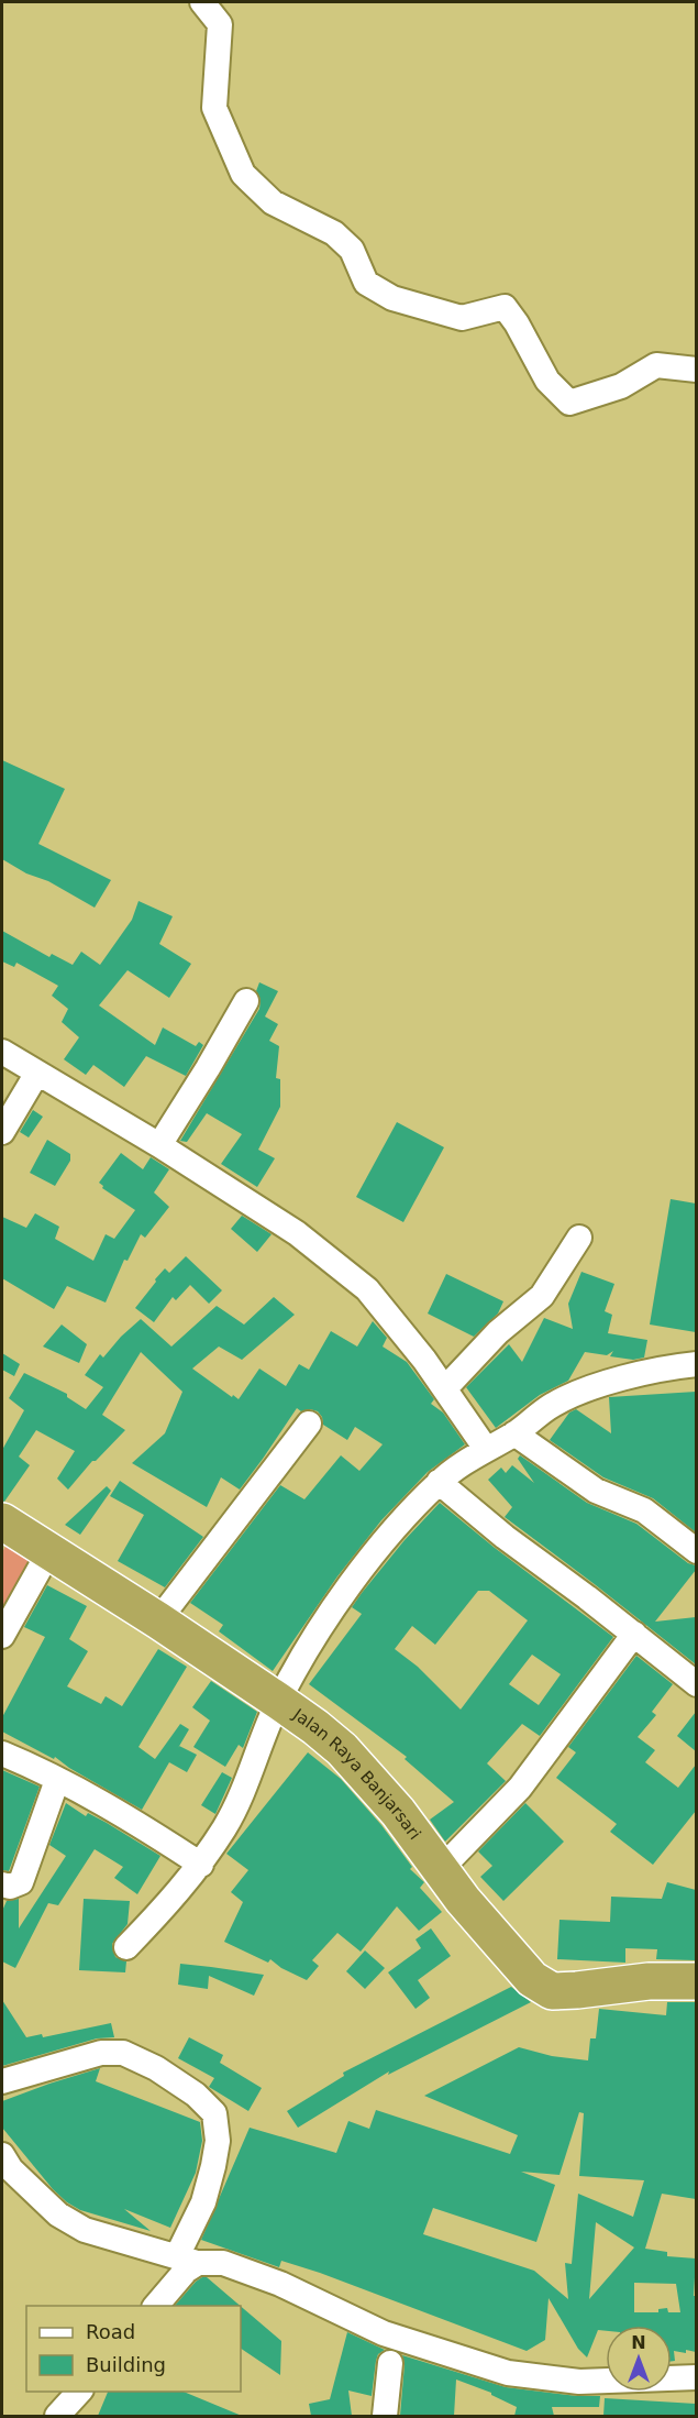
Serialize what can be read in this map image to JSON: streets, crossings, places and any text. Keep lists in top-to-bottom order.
{
  "streets": {
    "highway": ["Jalan Raya Banjarsari"]
  },
  "legend": ["Road", "Building"],
  "north": "top"
}
